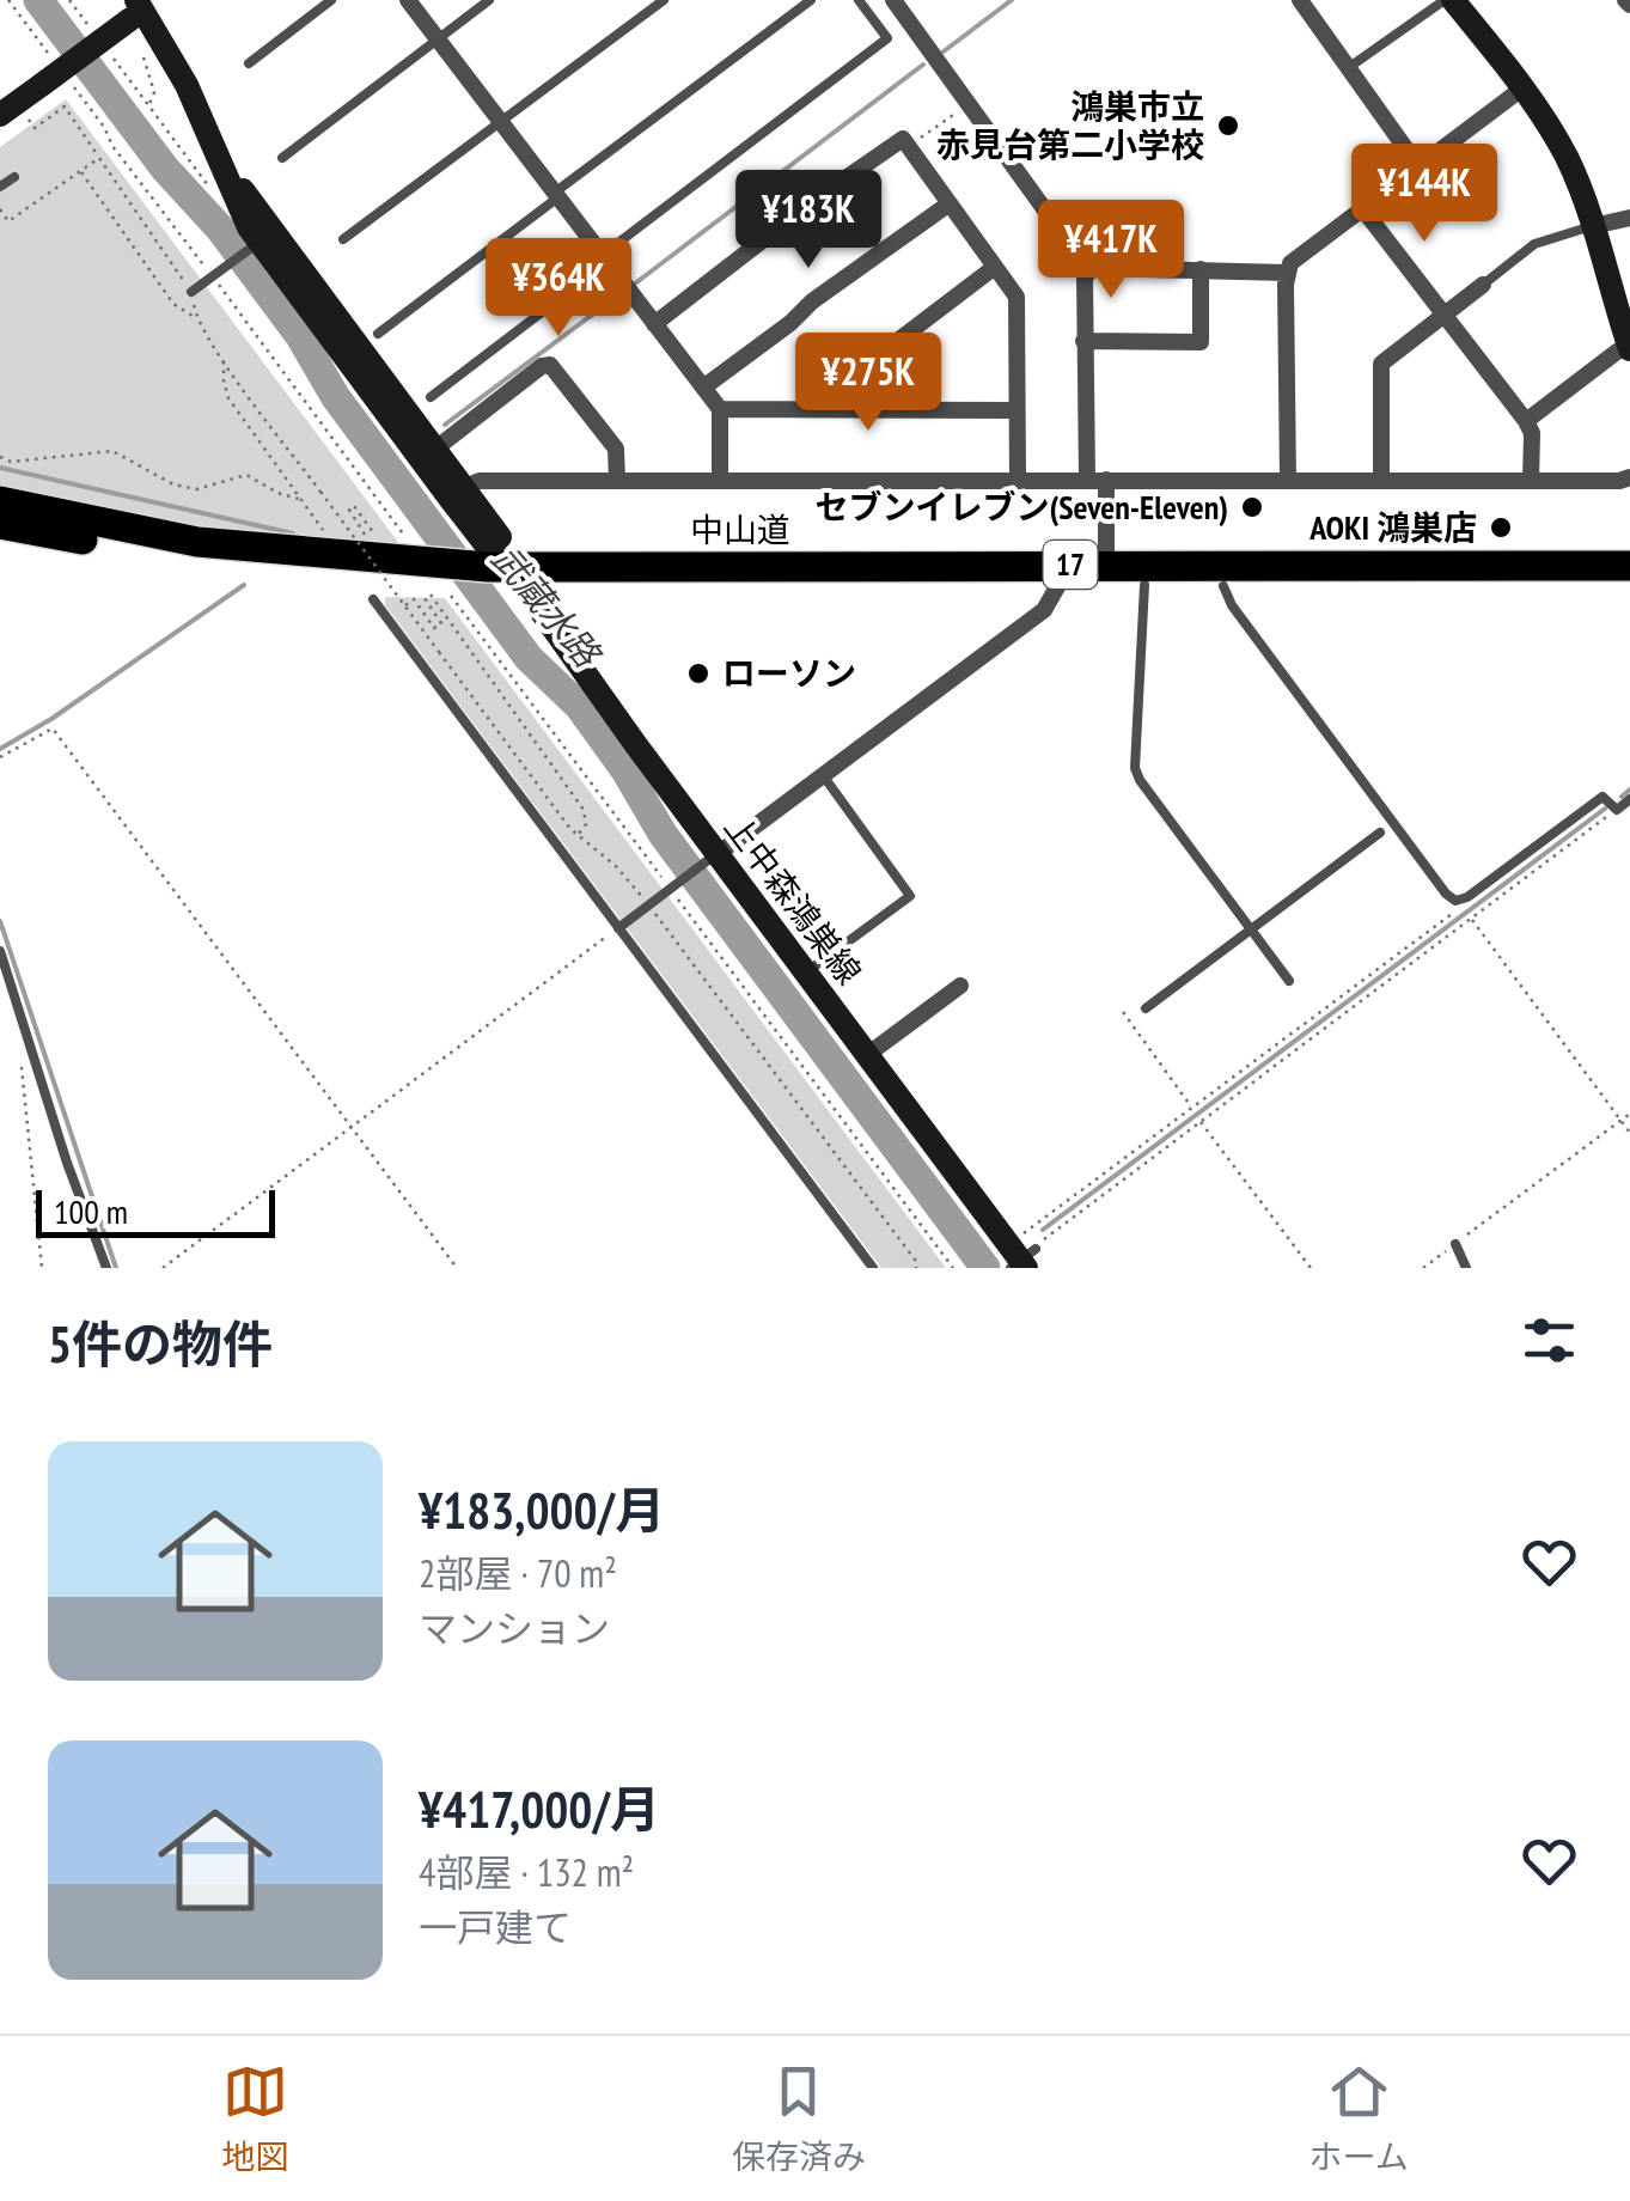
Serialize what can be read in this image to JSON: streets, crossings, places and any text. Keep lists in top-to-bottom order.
{
  "streets": {
    "highway": ["中山道", "17"],
    "street": ["上中森鴻巣線"]
  },
  "crossings": [
    ["中山道", "上中森鴻巣線"]
  ],
  "water": ["武蔵水路"],
  "places": [
    "鴻巣市立 赤見台第二小学校",
    "セブンイレブン(Seven-Eleven)",
    "AOKI 鴻巣店",
    "ローソン"
  ],
  "scale_bar": "100 m",
  "page": {
    "price": [
      "¥144K",
      "¥183K",
      "¥417K",
      "¥364K",
      "¥275K"
    ],
    "scale": "100 m",
    "heading": "5件の物件",
    "list": [
      {
        "name": "¥183,000/月",
        "note": "2部屋 · 70 m² · マンション"
      },
      {
        "name": "¥417,000/月",
        "note": "4部屋 · 132 m² · 一戸建て"
      }
    ],
    "tabs": ["地図", "保存済み", "ホーム"]
  }
}
